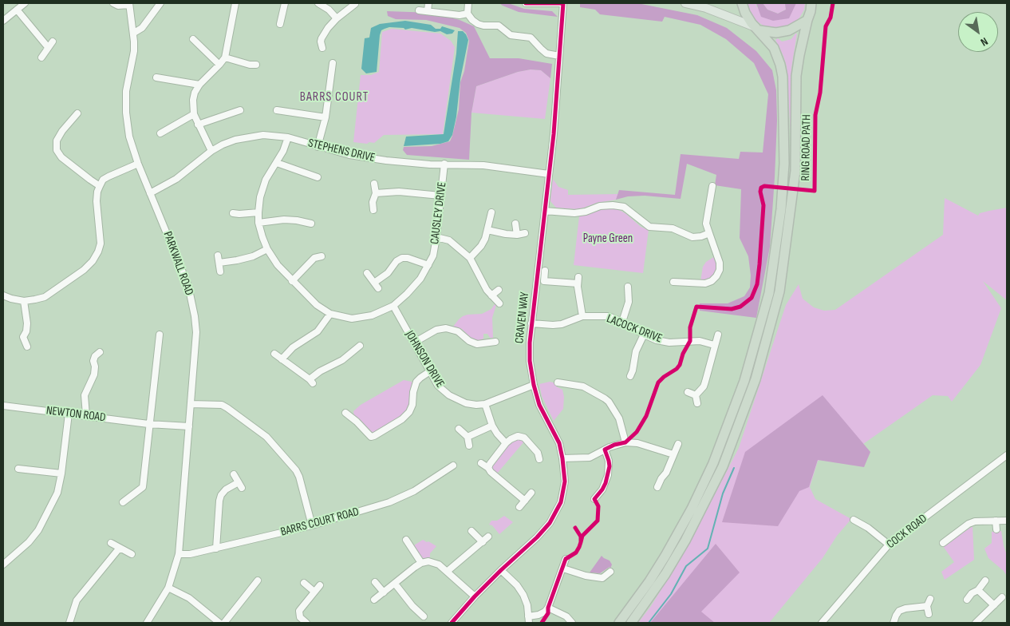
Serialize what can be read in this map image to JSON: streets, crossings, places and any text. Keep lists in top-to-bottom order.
{
  "streets": {
    "street": [
      "STEPHENS DRIVE",
      "CAUSLEY DRIVE",
      "PARKWALL ROAD",
      "CRAVEN WAY",
      "LACOCK DRIVE",
      "JOHNSON DRIVE",
      "NEWTON ROAD",
      "BARRS COURT ROAD",
      "COCK ROAD"
    ],
    "cycle path": ["RING ROAD PATH"]
  },
  "crossings": [
    ["STEPHENS DRIVE", "CAUSLEY DRIVE"],
    ["STEPHENS DRIVE", "PARKWALL ROAD"],
    ["STEPHENS DRIVE", "CRAVEN WAY"],
    ["CAUSLEY DRIVE", "JOHNSON DRIVE"],
    ["PARKWALL ROAD", "NEWTON ROAD"],
    ["PARKWALL ROAD", "BARRS COURT ROAD"],
    ["CRAVEN WAY", "LACOCK DRIVE"],
    ["CRAVEN WAY", "JOHNSON DRIVE"]
  ],
  "districts": ["BARRS COURT"],
  "parks": ["Payne Green"],
  "north": "bottom right"
}
